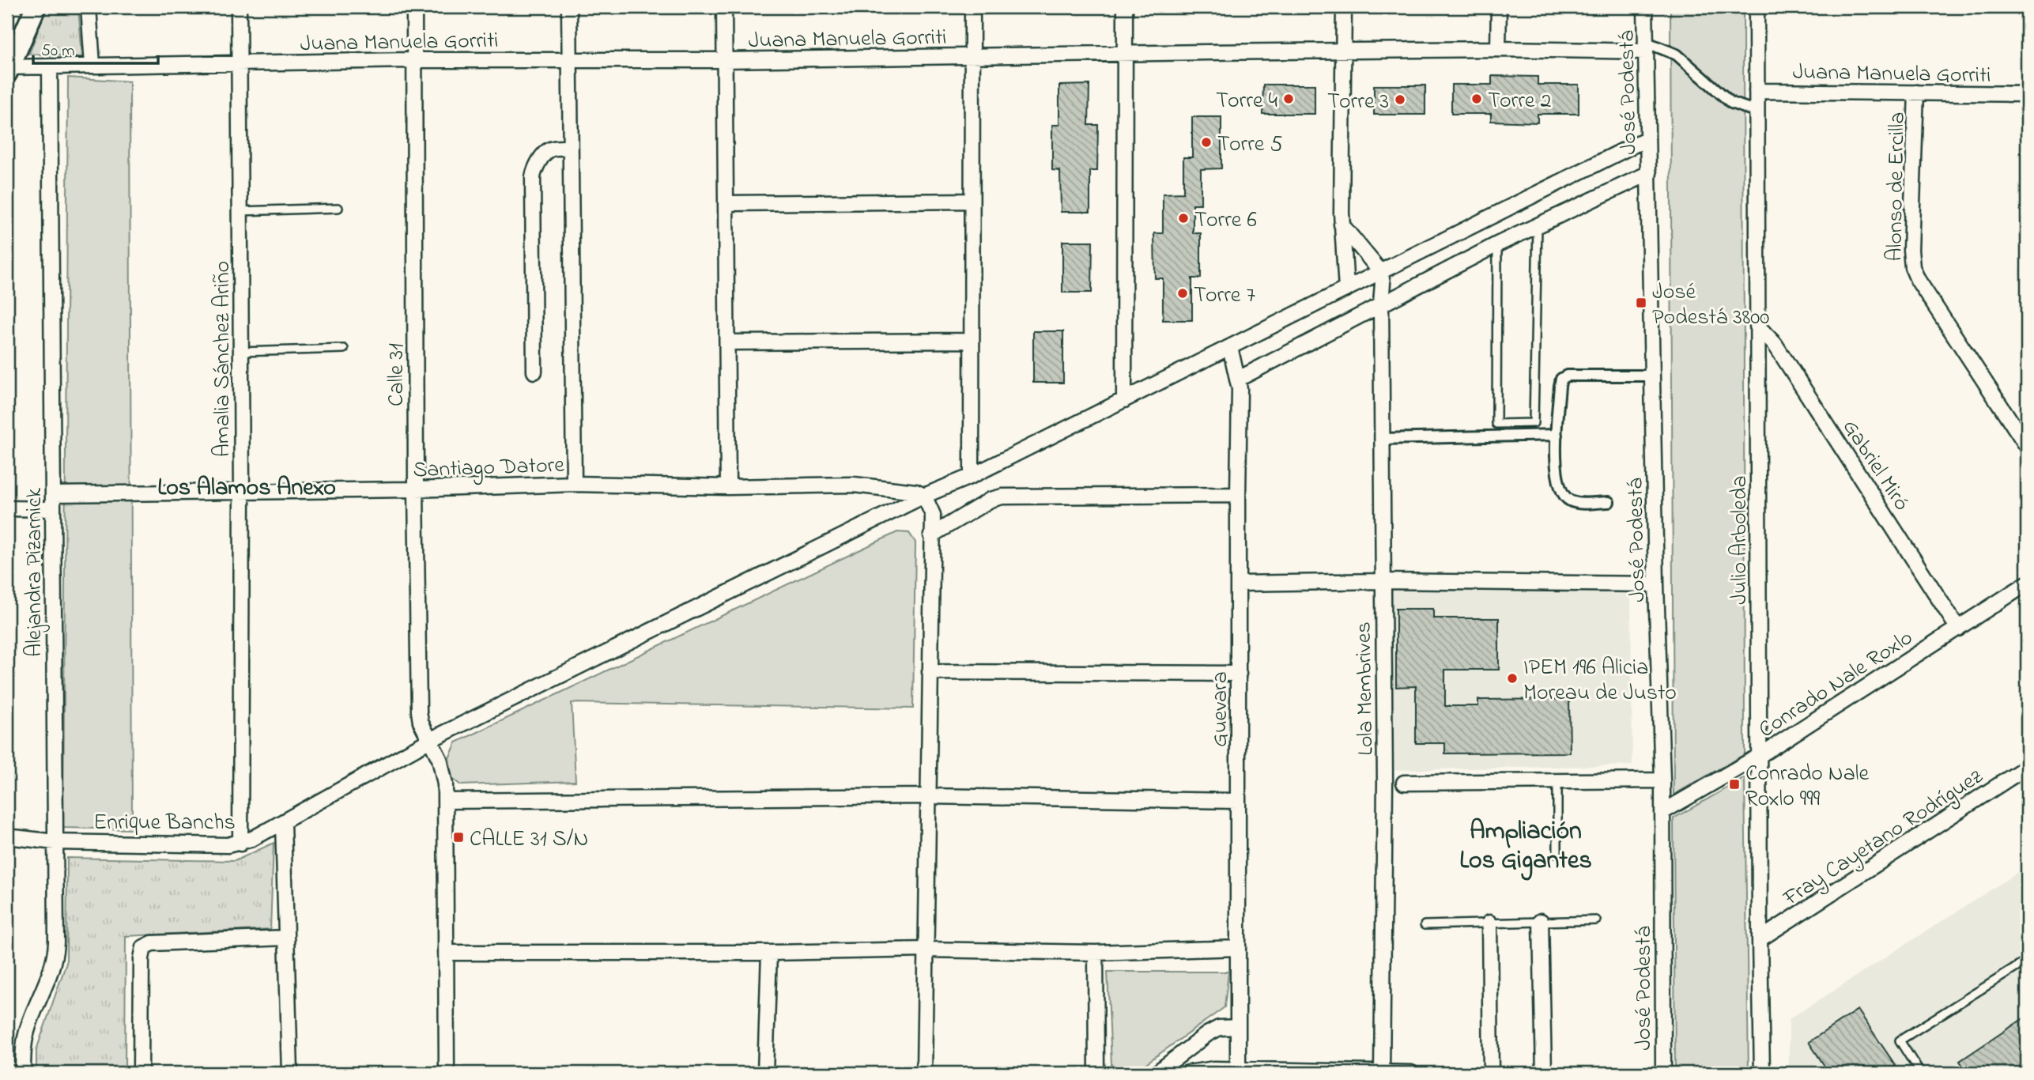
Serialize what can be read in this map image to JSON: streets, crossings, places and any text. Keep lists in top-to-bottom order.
{
  "streets": {
    "street": [
      "Juana Manuela Gorriti",
      "José Podestá",
      "Alonso de Ercilla",
      "Amalia Sánchez Ariño",
      "Calle 31",
      "Gabriel Miró",
      "Santiago Datore",
      "Julio Arboleda",
      "Alejandra Pizarnick",
      "Conrado Nale Roxlo",
      "Lola Membrives",
      "Guevara",
      "Enrique Banchs",
      "Fray Cayetano Rodríguez"
    ]
  },
  "crossings": [
    ["Juana Manuela Gorriti", "José Podestá"],
    ["Juana Manuela Gorriti", "Alonso de Ercilla"],
    ["Juana Manuela Gorriti", "Amalia Sánchez Ariño"],
    ["Juana Manuela Gorriti", "Calle 31"],
    ["Juana Manuela Gorriti", "Julio Arboleda"],
    ["Juana Manuela Gorriti", "Alejandra Pizarnick"],
    ["José Podestá", "Conrado Nale Roxlo"],
    ["José Podestá", "Enrique Banchs"],
    ["Amalia Sánchez Ariño", "Santiago Datore"],
    ["Amalia Sánchez Ariño", "Enrique Banchs"],
    ["Calle 31", "Santiago Datore"],
    ["Calle 31", "Enrique Banchs"],
    ["Gabriel Miró", "Julio Arboleda"],
    ["Gabriel Miró", "Conrado Nale Roxlo"],
    ["Santiago Datore", "Alejandra Pizarnick"],
    ["Santiago Datore", "Enrique Banchs"],
    ["Julio Arboleda", "Conrado Nale Roxlo"],
    ["Julio Arboleda", "Fray Cayetano Rodríguez"],
    ["Alejandra Pizarnick", "Enrique Banchs"],
    ["Lola Membrives", "Enrique Banchs"],
    ["Guevara", "Enrique Banchs"]
  ],
  "districts": ["Los Alamos Anexo", "Ampliación Los Gigantes"],
  "places": {
    "other": [
      "Torre 4",
      "Torre 2",
      "Torre 3",
      "Torre 5",
      "Torre 6",
      "Torre 7",
      "IPEM 196 Alicia Moreau de Justo"
    ],
    "transit": ["José Podestá 3800", "Conrado Nale Roxlo 999", "CALLE 31 S/N"]
  },
  "scale_bar": "50 m"
}
